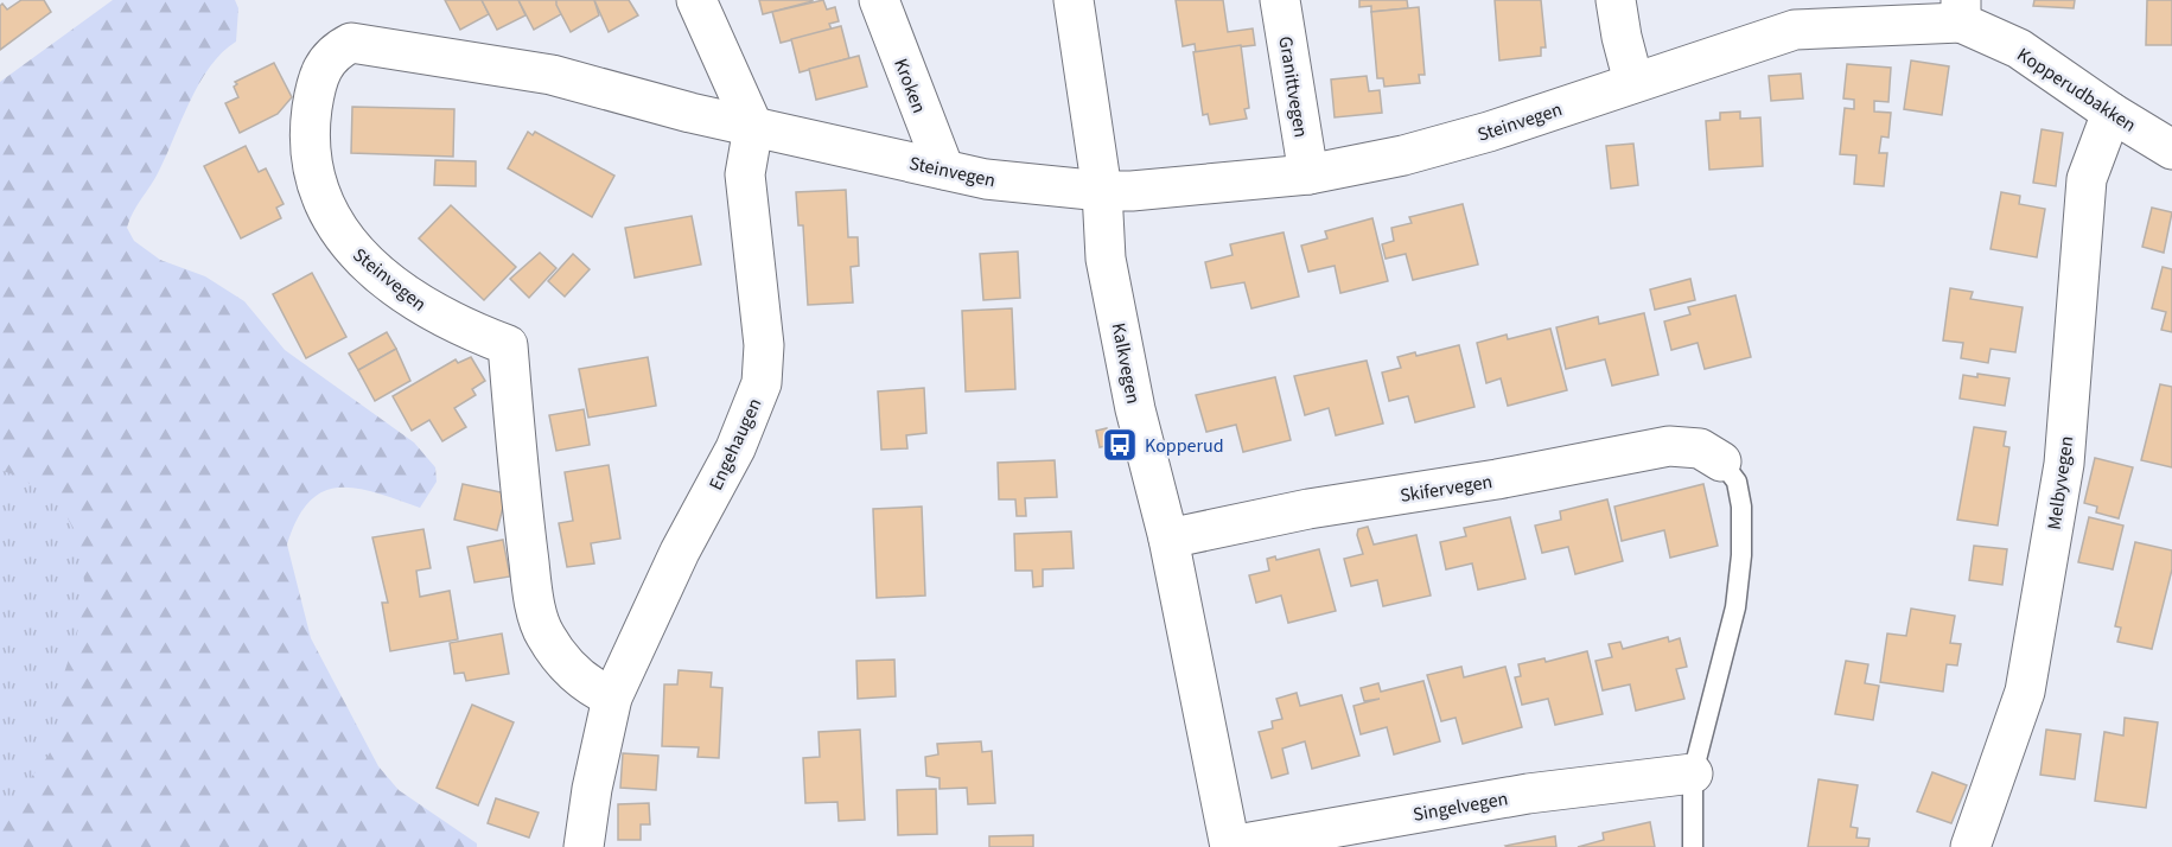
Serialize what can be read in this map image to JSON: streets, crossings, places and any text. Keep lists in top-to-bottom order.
{
  "streets": {
    "street": [
      "Kroken",
      "Granittvegen",
      "Kopperudbakken",
      "Steinvegen",
      "Kalkvegen",
      "Engehaugen",
      "Melbyvegen",
      "Skifervegen",
      "Singelvegen"
    ]
  },
  "crossings": [
    ["Kroken", "Steinvegen"],
    ["Granittvegen", "Steinvegen"],
    ["Kopperudbakken", "Steinvegen"],
    ["Kopperudbakken", "Melbyvegen"],
    ["Steinvegen", "Kalkvegen"],
    ["Steinvegen", "Engehaugen"],
    ["Kalkvegen", "Skifervegen"],
    ["Kalkvegen", "Singelvegen"]
  ],
  "places": {
    "bus stop": ["Kopperud"]
  }
}
